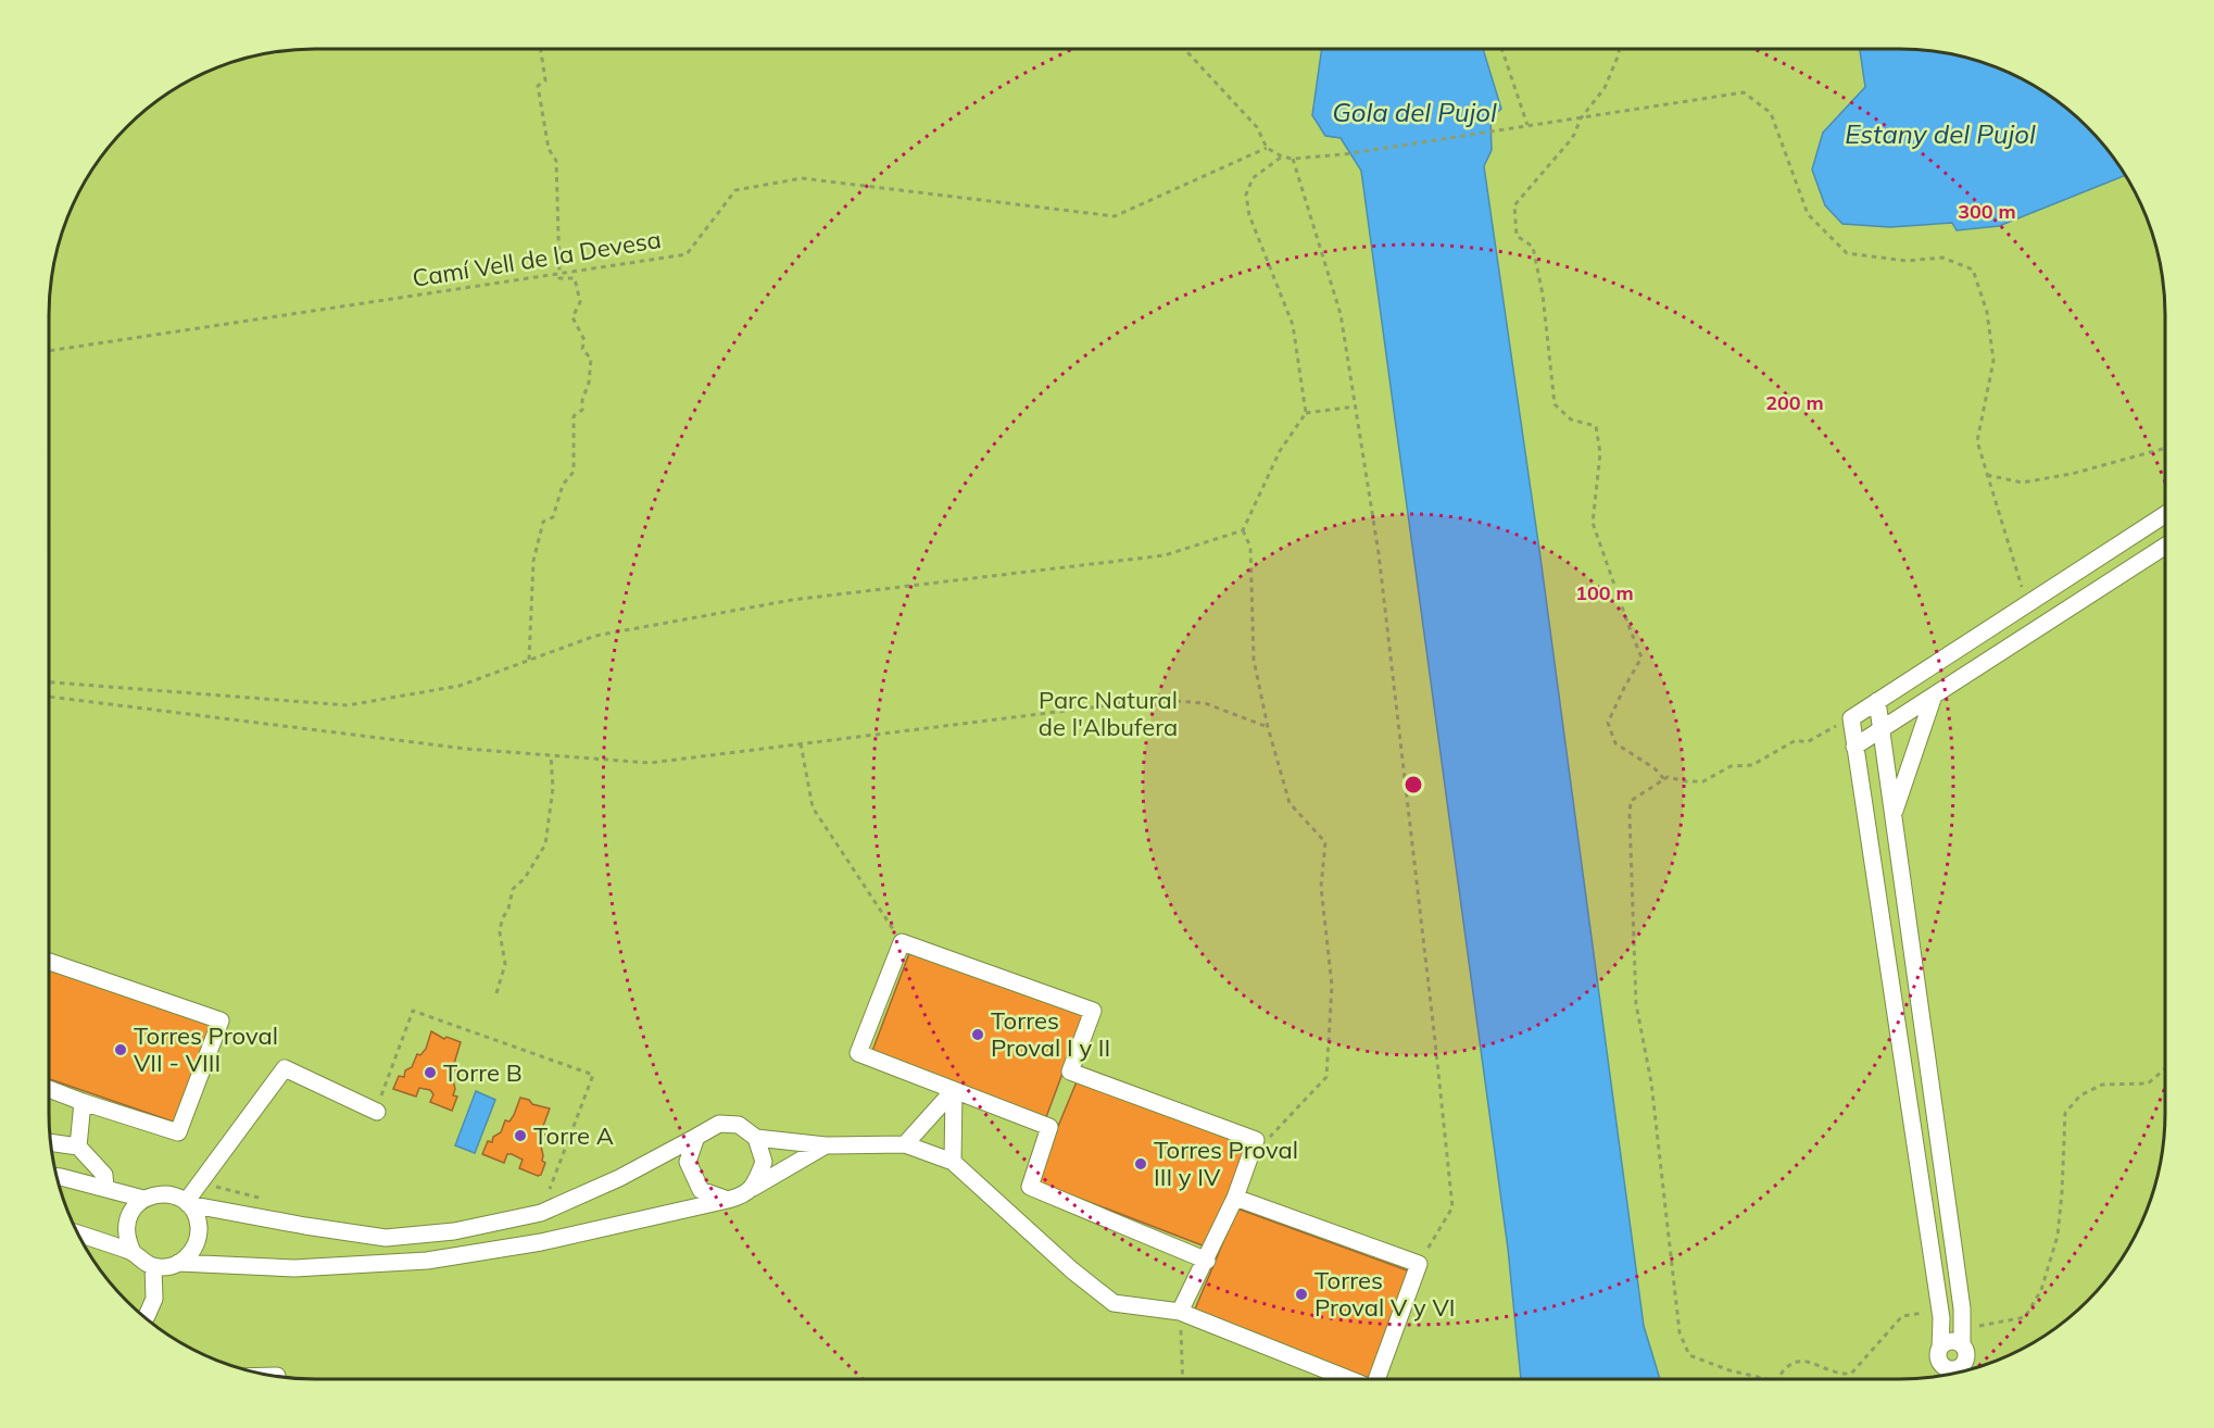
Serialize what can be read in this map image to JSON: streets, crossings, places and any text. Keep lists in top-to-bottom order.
{
  "streets": {
    "path": ["Camí Vell de la Devesa"]
  },
  "water": ["Gola del Pujol", "Estany del Pujol"],
  "parks": ["Parc Natural de l'Albufera"],
  "places": [
    "Torres Proval I y II",
    "Torres Proval VII - VIII",
    "Torre B",
    "Torre A",
    "Torres Proval III y IV",
    "Torres Proval V y VI"
  ],
  "rings": ["300 m", "200 m", "100 m"]
}
